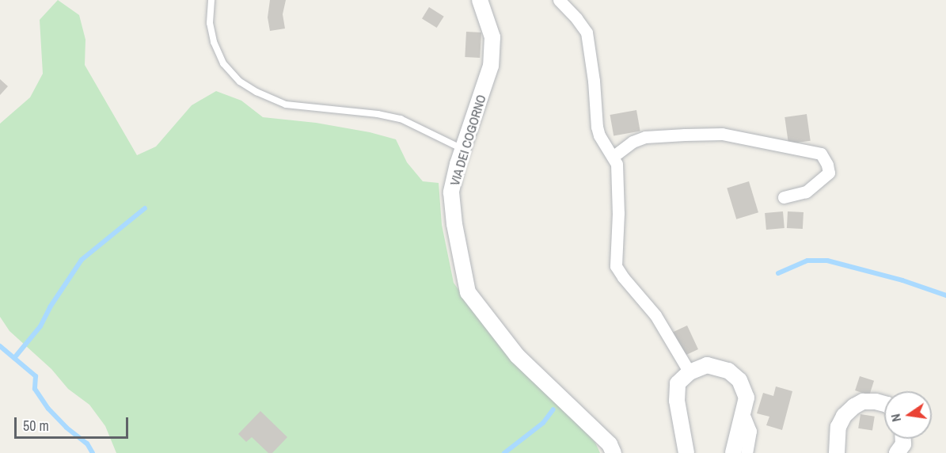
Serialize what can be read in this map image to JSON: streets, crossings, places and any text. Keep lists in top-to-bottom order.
{
  "streets": {
    "street": ["VIA DEI COGORNO"]
  },
  "scale_bar": "50 m",
  "north": "left"
}
